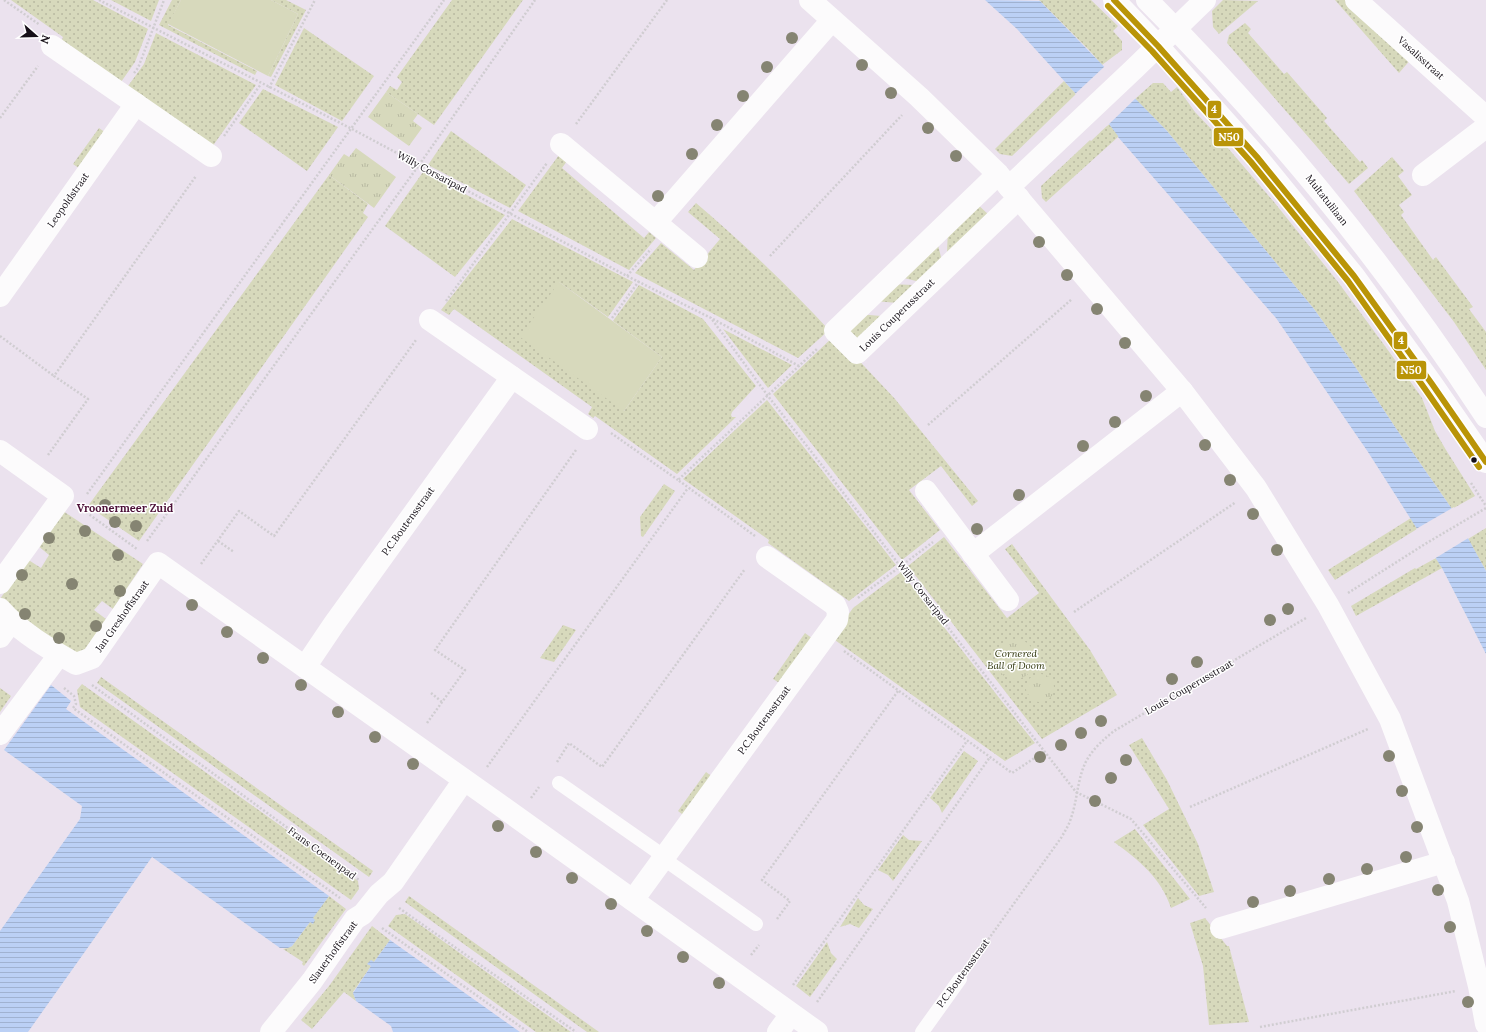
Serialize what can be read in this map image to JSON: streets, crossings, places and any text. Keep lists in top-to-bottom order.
{
  "streets": {
    "street": [
      "Vasalisstraat",
      "Leopoldstraat",
      "Multatulilaan",
      "Louis Couperusstraat",
      "P.C.Boutensstraat",
      "Jan Greshoffstraat",
      "Slauerhoffstraat"
    ],
    "path": ["Willy Corsaripad", "Frans Coenenpad"]
  },
  "crossings": [
    ["Willy Corsaripad", "Louis Couperusstraat"],
    ["Willy Corsaripad", "P.C.Boutensstraat"],
    ["Louis Couperusstraat", "P.C.Boutensstraat"],
    ["Jan Greshoffstraat", "Frans Coenenpad"],
    ["Frans Coenenpad", "Slauerhoffstraat"]
  ],
  "districts": ["Vroonermeer Zuid"],
  "parks": ["Cornered Ball of Doom"],
  "lines": ["transit line 4", "transit line N50"],
  "north": "right"
}
